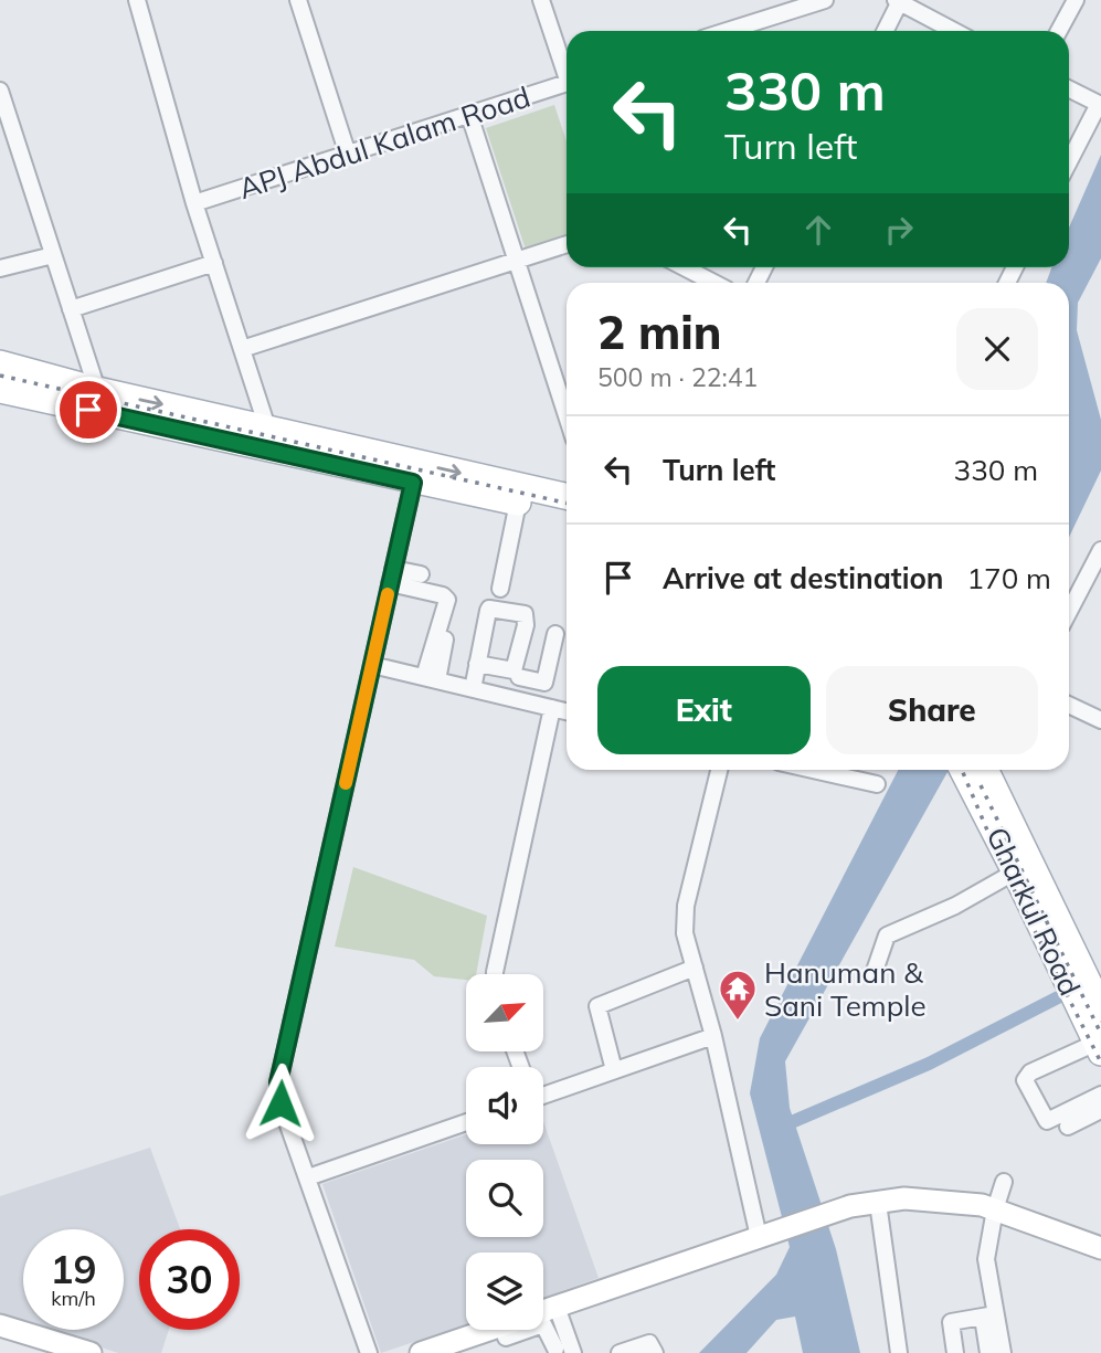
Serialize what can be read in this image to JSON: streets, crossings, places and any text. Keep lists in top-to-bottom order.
{
  "streets": {
    "main road": ["Gharkul Road"],
    "street": ["APJ Abdul Kalam Road"]
  },
  "places": {
    "temple": ["Hanuman & Sani Temple"]
  },
  "north": "top right",
  "page": {
    "turn": ["330 m", "Turn left"],
    "heading": ["2 min", "500 m · 22:41"],
    "list": [
      {
        "name": "Turn left",
        "value": "330 m"
      },
      {
        "name": "Arrive at destination",
        "value": "170 m"
      }
    ],
    "buttons": ["Exit", "Share"],
    "speed": "19 km/h",
    "limit": "30"
  }
}
